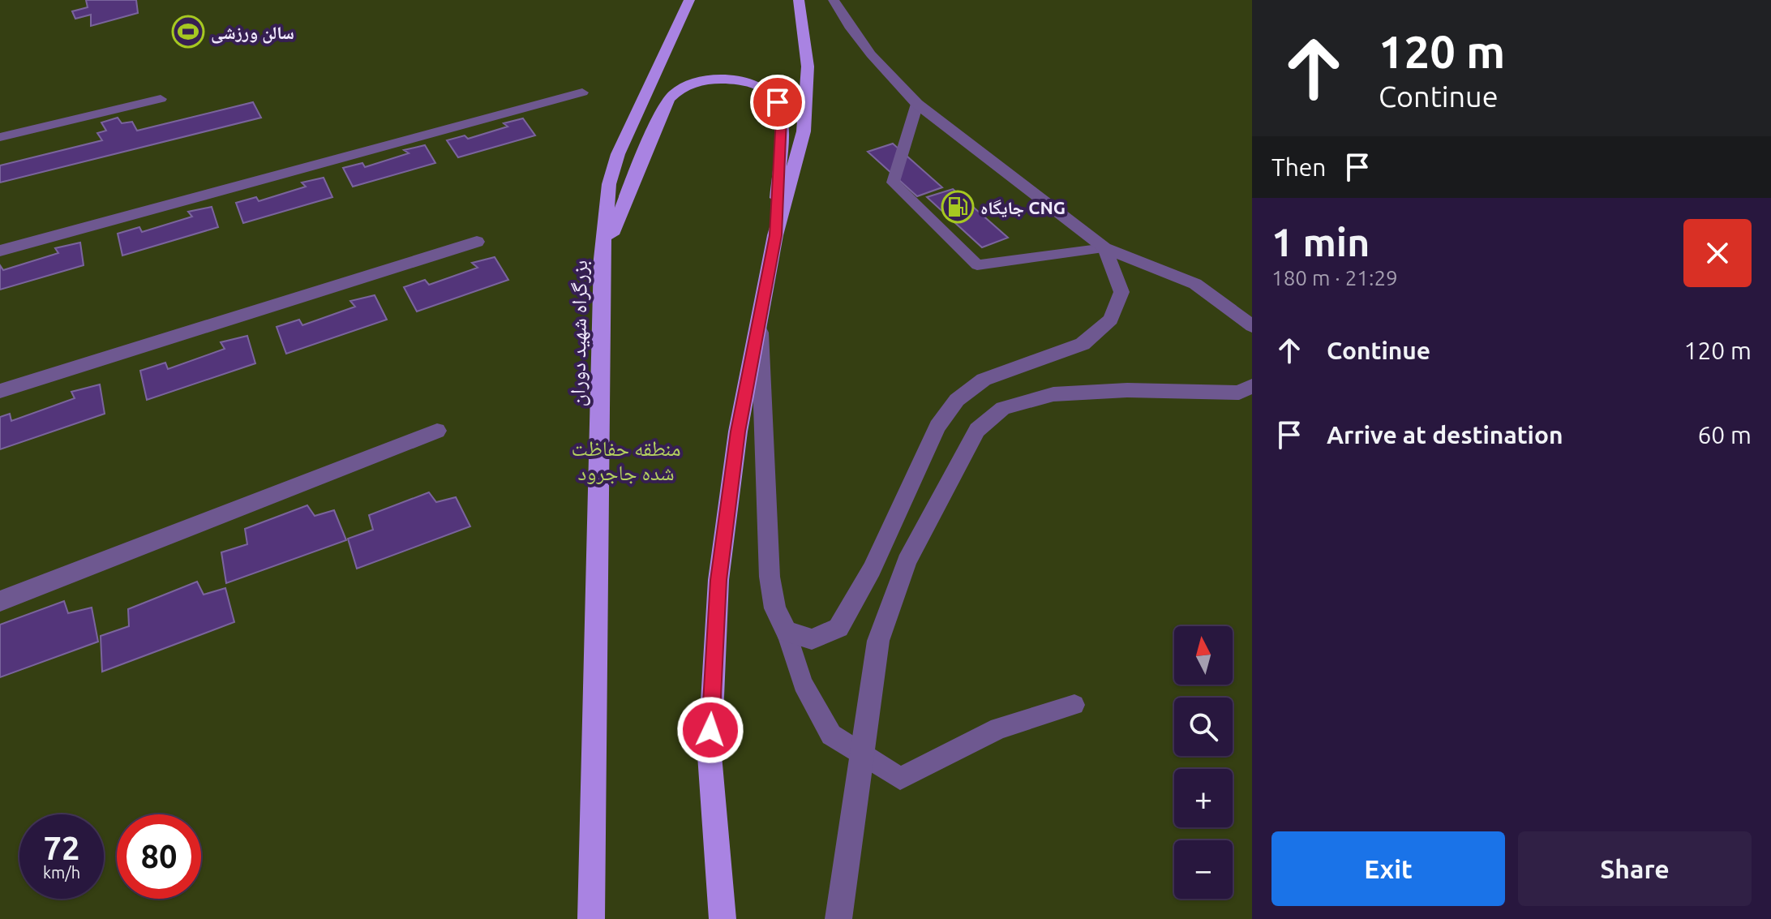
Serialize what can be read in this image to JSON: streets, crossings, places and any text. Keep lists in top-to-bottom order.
{
  "streets": {
    "highway": ["بزرگراه شهید دوران"]
  },
  "parks": ["منطقه حفاظت شده جاجرود"],
  "places": {
    "sports": ["سالن ورزشی"],
    "fuel station": ["جایگاه CNG"]
  },
  "north": "top",
  "page": {
    "turn": ["120 m", "Continue"],
    "then": "Then",
    "heading": ["1 min", "180 m · 21:29"],
    "list": [
      {
        "name": "Continue",
        "value": "120 m"
      },
      {
        "name": "Arrive at destination",
        "value": "60 m"
      }
    ],
    "map_buttons": ["+", "−"],
    "speed": "72 km/h",
    "limit": "80",
    "buttons": ["Exit", "Share"]
  }
}
